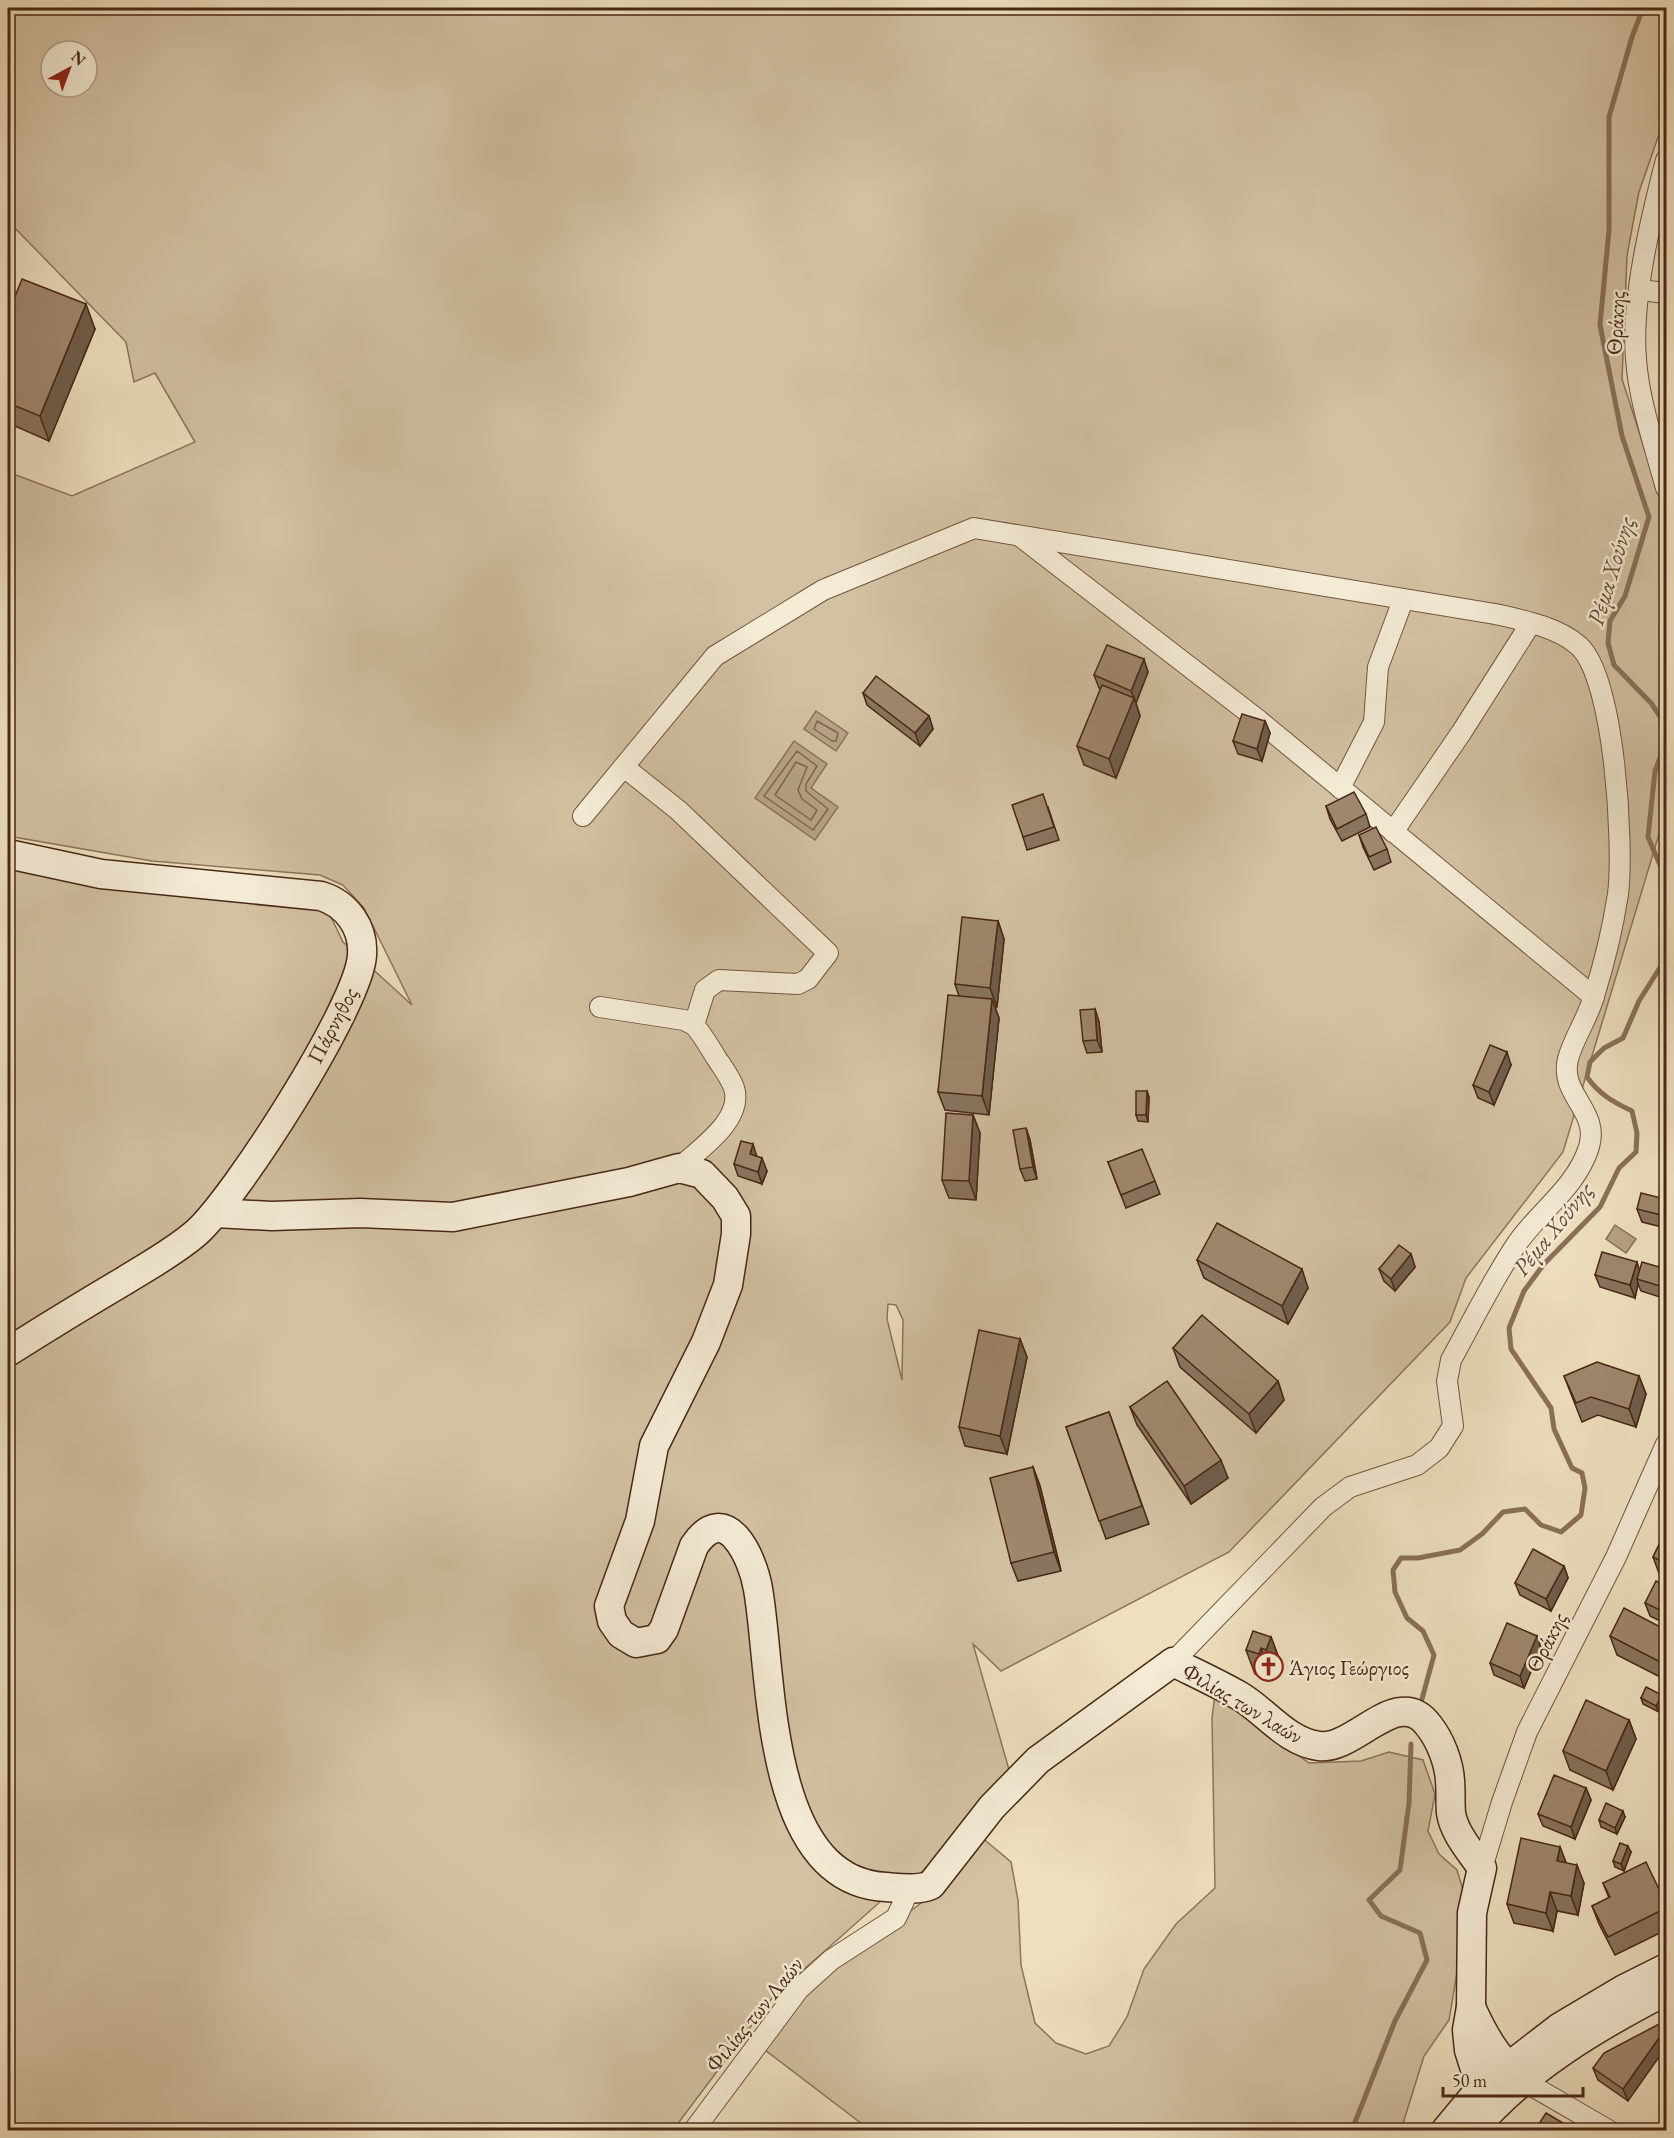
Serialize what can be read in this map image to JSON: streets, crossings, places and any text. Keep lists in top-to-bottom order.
{
  "streets": {
    "street": [
      "Θράκης",
      "Πάρνηθος",
      "Φιλίας των λαών",
      "Φιλίας των Λαών"
    ]
  },
  "crossings": [
    ["Θράκης", "Φιλίας των λαών"],
    ["Φιλίας των λαών", "Φιλίας των Λαών"]
  ],
  "water": ["Ρέμα Χούνης"],
  "places": {
    "church": ["Άγιος Γεώργιος"]
  },
  "scale_bar": "50 m",
  "north": "top right"
}
